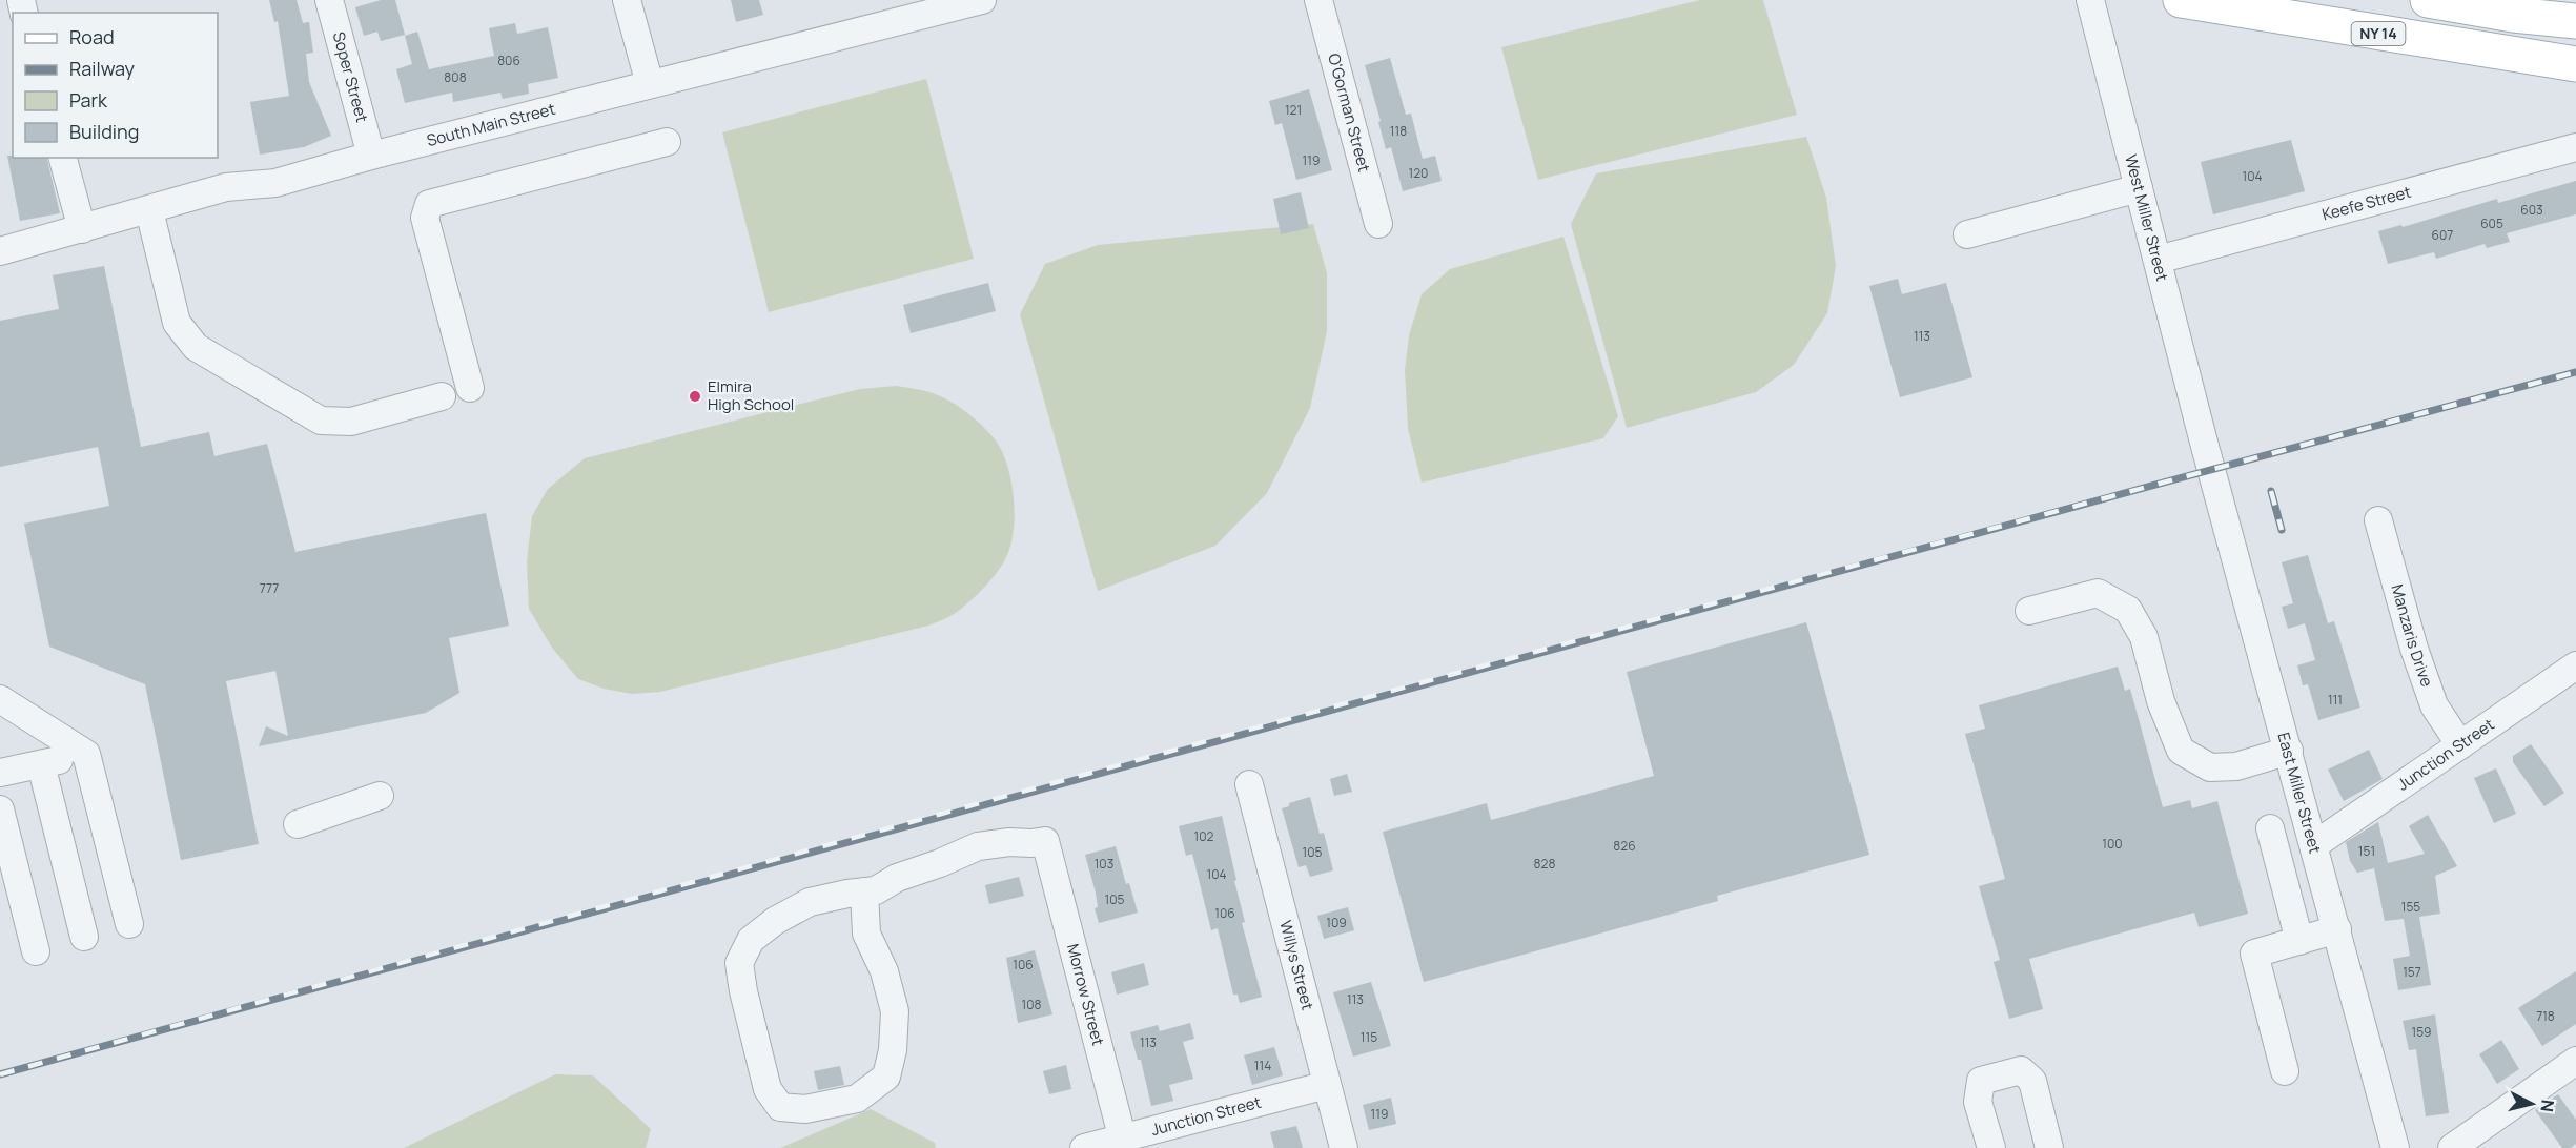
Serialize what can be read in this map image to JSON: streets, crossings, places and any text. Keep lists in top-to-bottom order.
{
  "streets": {
    "main road": ["NY 14"],
    "street": [
      "Soper Street",
      "O'Gorman Street",
      "South Main Street",
      "Keefe Street",
      "West Miller Street",
      "Manzaris Drive",
      "Junction Street",
      "East Miller Street",
      "Willys Street",
      "Morrow Street"
    ]
  },
  "crossings": [
    ["Soper Street", "South Main Street"],
    ["Keefe Street", "West Miller Street"],
    ["West Miller Street", "East Miller Street"],
    ["Manzaris Drive", "Junction Street"],
    ["Junction Street", "East Miller Street"],
    ["Junction Street", "Willys Street"],
    ["Junction Street", "Morrow Street"]
  ],
  "places": ["Elmira High School"],
  "house_numbers": [
    "806",
    "808",
    "121",
    "118",
    "119",
    "120",
    "104",
    "603",
    "605",
    "607",
    "113",
    "777",
    "111",
    "102",
    "100",
    "826",
    "151",
    "105",
    "103",
    "828",
    "104",
    "105",
    "155",
    "106",
    "109",
    "106",
    "157",
    "113",
    "108",
    "718",
    "159",
    "115",
    "113",
    "114",
    "119"
  ],
  "legend": [
    "Road",
    "Railway",
    "Park",
    "Building"
  ],
  "north": "right"
}
